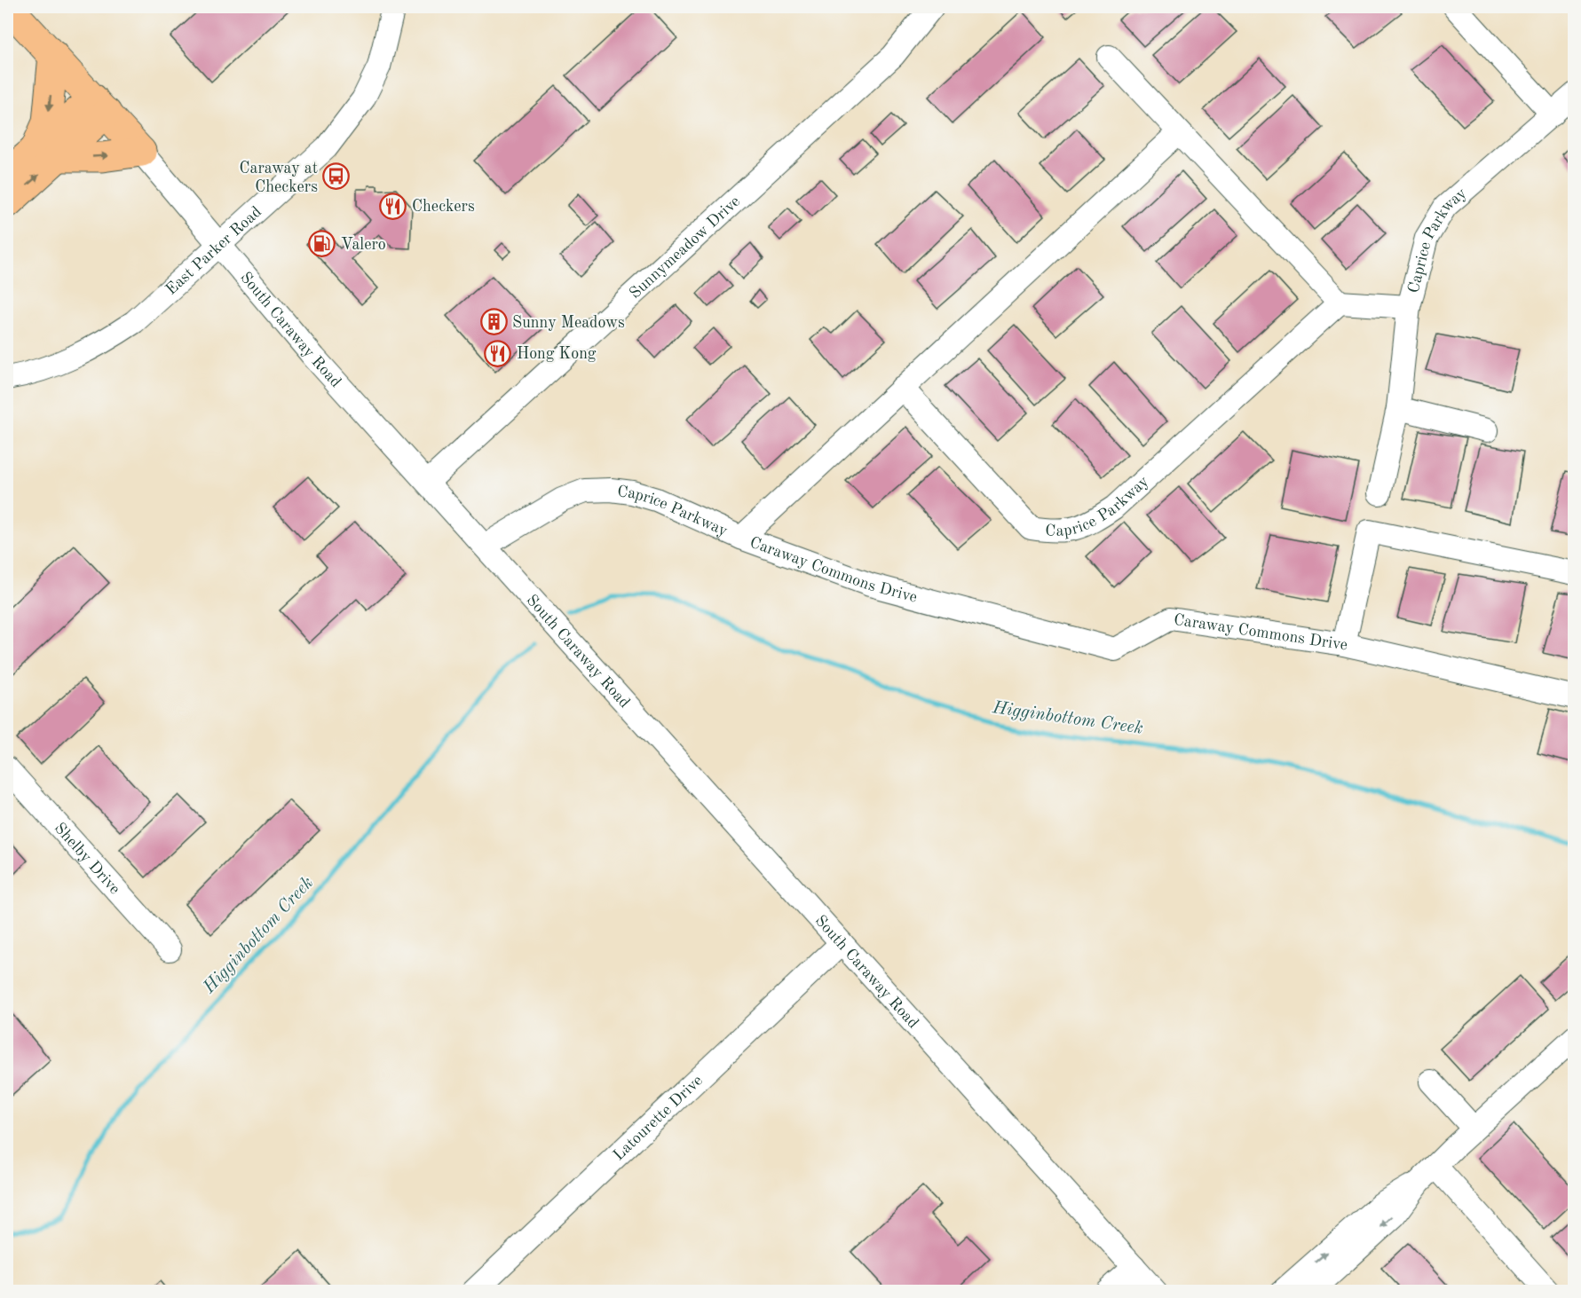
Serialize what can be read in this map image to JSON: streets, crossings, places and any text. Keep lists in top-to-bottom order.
{
  "streets": {
    "main road": ["South Caraway Road"],
    "street": [
      "Caprice Parkway",
      "Sunnymeadow Drive",
      "East Parker Road",
      "Caraway Commons Drive",
      "Shelby Drive",
      "Latourette Drive"
    ]
  },
  "crossings": [
    ["Caprice Parkway", "South Caraway Road"],
    ["Caprice Parkway", "Caraway Commons Drive"],
    ["Sunnymeadow Drive", "South Caraway Road"],
    ["East Parker Road", "South Caraway Road"],
    ["South Caraway Road", "Latourette Drive"]
  ],
  "water": ["Higginbottom Creek"],
  "places": {
    "bus stop": ["Caraway at Checkers"],
    "restaurant": ["Checkers", "Hong Kong"],
    "fuel station": ["Valero"],
    "building": ["Sunny Meadows"]
  }
}
